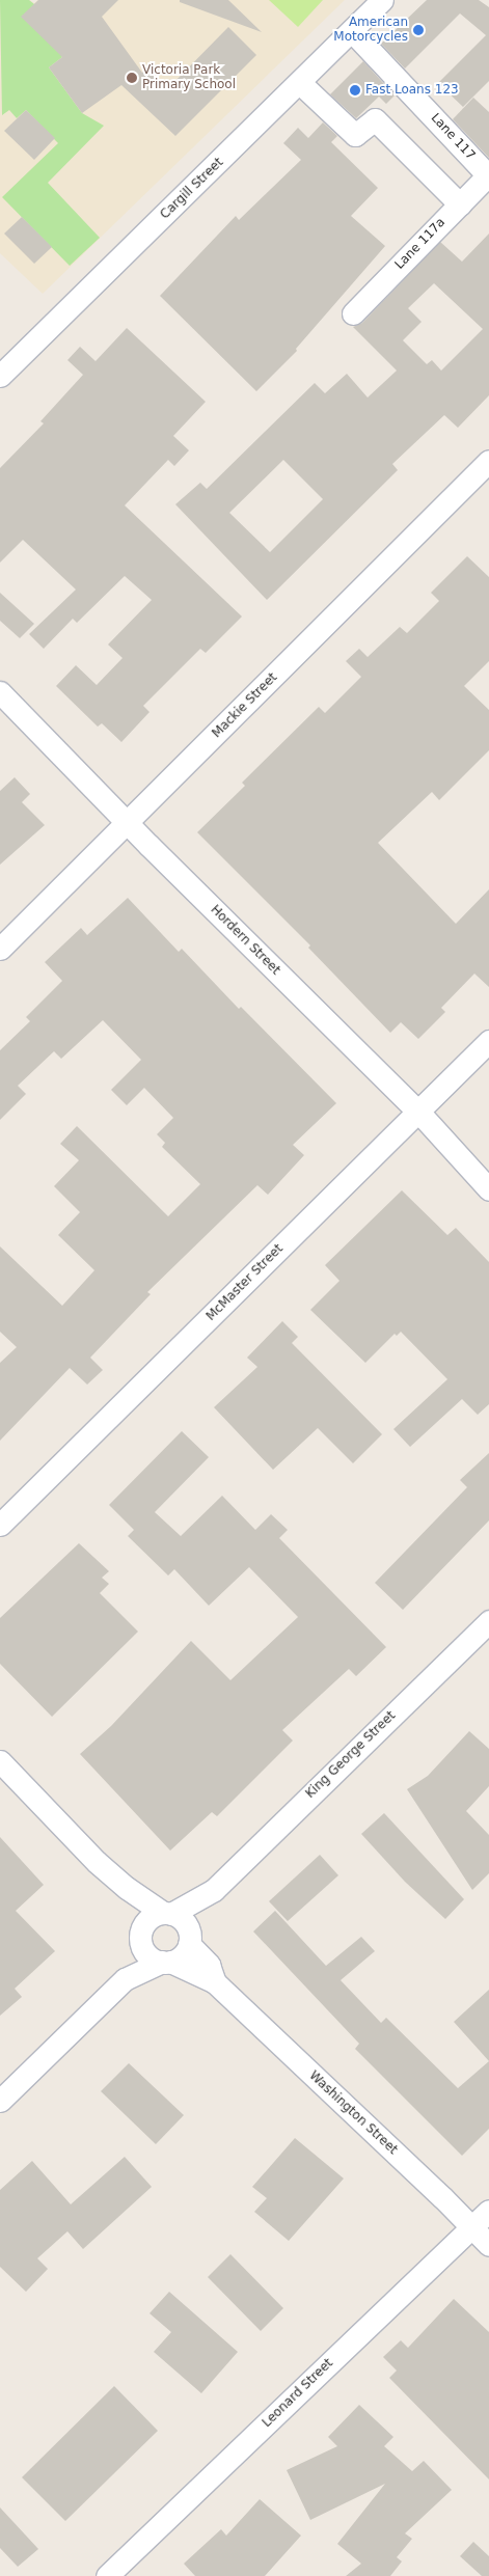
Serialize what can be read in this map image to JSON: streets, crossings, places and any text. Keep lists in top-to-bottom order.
{
  "streets": {
    "street": [
      "Lane 117",
      "Cargill Street",
      "Lane 117a",
      "Mackie Street",
      "Hordern Street",
      "McMaster Street",
      "King George Street",
      "Washington Street",
      "Leonard Street"
    ]
  },
  "crossings": [
    ["Lane 117", "Cargill Street"],
    ["Lane 117", "Lane 117a"],
    ["Mackie Street", "Hordern Street"],
    ["Hordern Street", "McMaster Street"],
    ["King George Street", "Washington Street"],
    ["Washington Street", "Leonard Street"]
  ],
  "places": ["American Motorcycles", "Victoria Park Primary School", "Fast Loans 123"]
}
